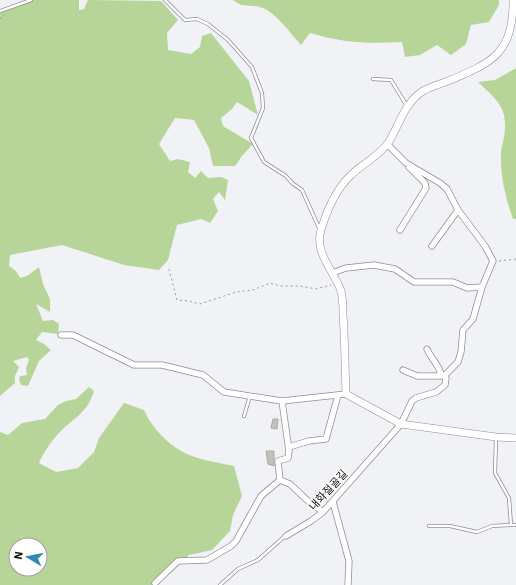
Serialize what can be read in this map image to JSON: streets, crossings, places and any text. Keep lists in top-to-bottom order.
{
  "streets": {
    "street": ["내화절골길"]
  },
  "north": "left"
}
